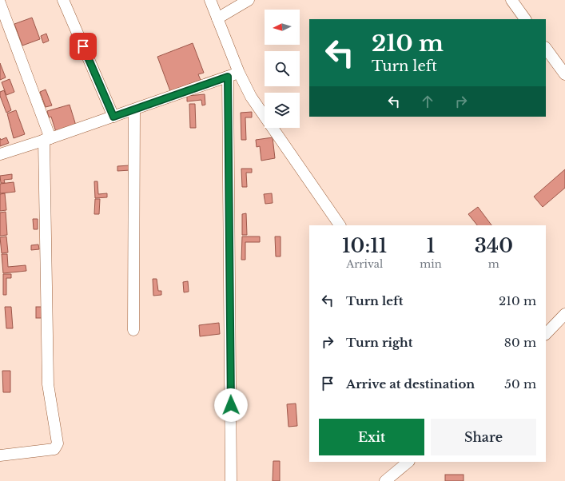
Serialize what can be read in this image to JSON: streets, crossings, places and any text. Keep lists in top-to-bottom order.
{
  "north": "left",
  "page": {
    "turn": ["210 m", "Turn left"],
    "eta": [
      "10:11",
      "Arrival",
      "1",
      "min",
      "340",
      "m"
    ],
    "list": [
      {
        "name": "Turn left",
        "value": "210 m"
      },
      {
        "name": "Turn right",
        "value": "80 m"
      },
      {
        "name": "Arrive at destination",
        "value": "50 m"
      }
    ],
    "buttons": ["Exit", "Share"]
  }
}
